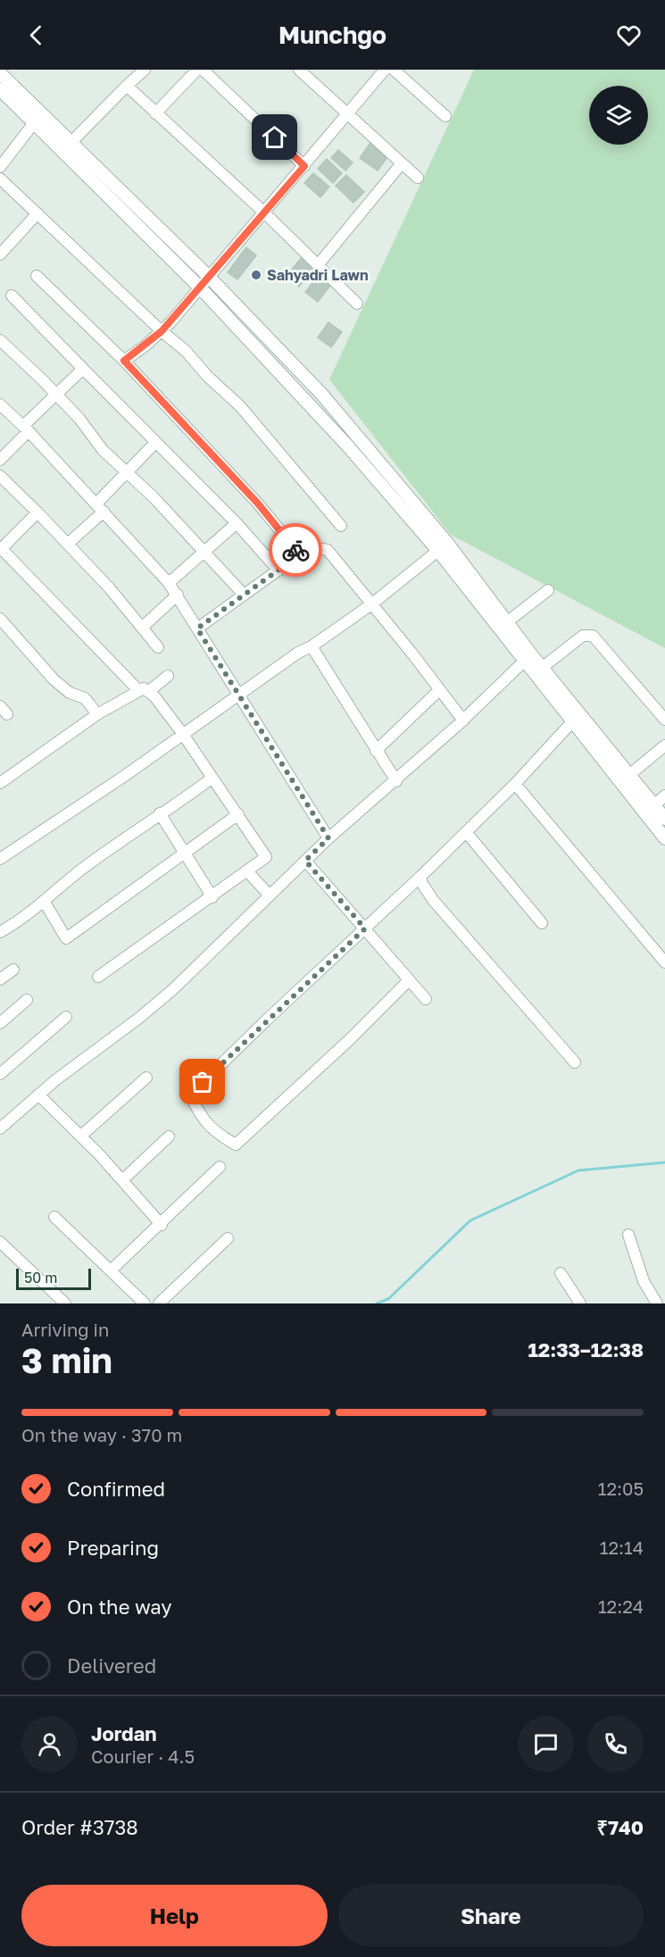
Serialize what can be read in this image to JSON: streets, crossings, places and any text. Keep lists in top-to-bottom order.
{
  "places": ["Sahyadri Lawn"],
  "scale_bar": "50 m",
  "page": {
    "header": "Munchgo",
    "scale": "50 m",
    "heading": ["3 min", "Arriving in", "12:33–12:38"],
    "panel": [
      "Jordan",
      "Courier · 4.5",
      "Order #3738",
      "₹740"
    ],
    "bar": "On the way · 370 m",
    "list": [
      ["Confirmed", "12:05"],
      ["Preparing", "12:14"],
      ["On the way", "12:24"],
      "Delivered"
    ],
    "buttons": ["Help", "Share"]
  }
}
